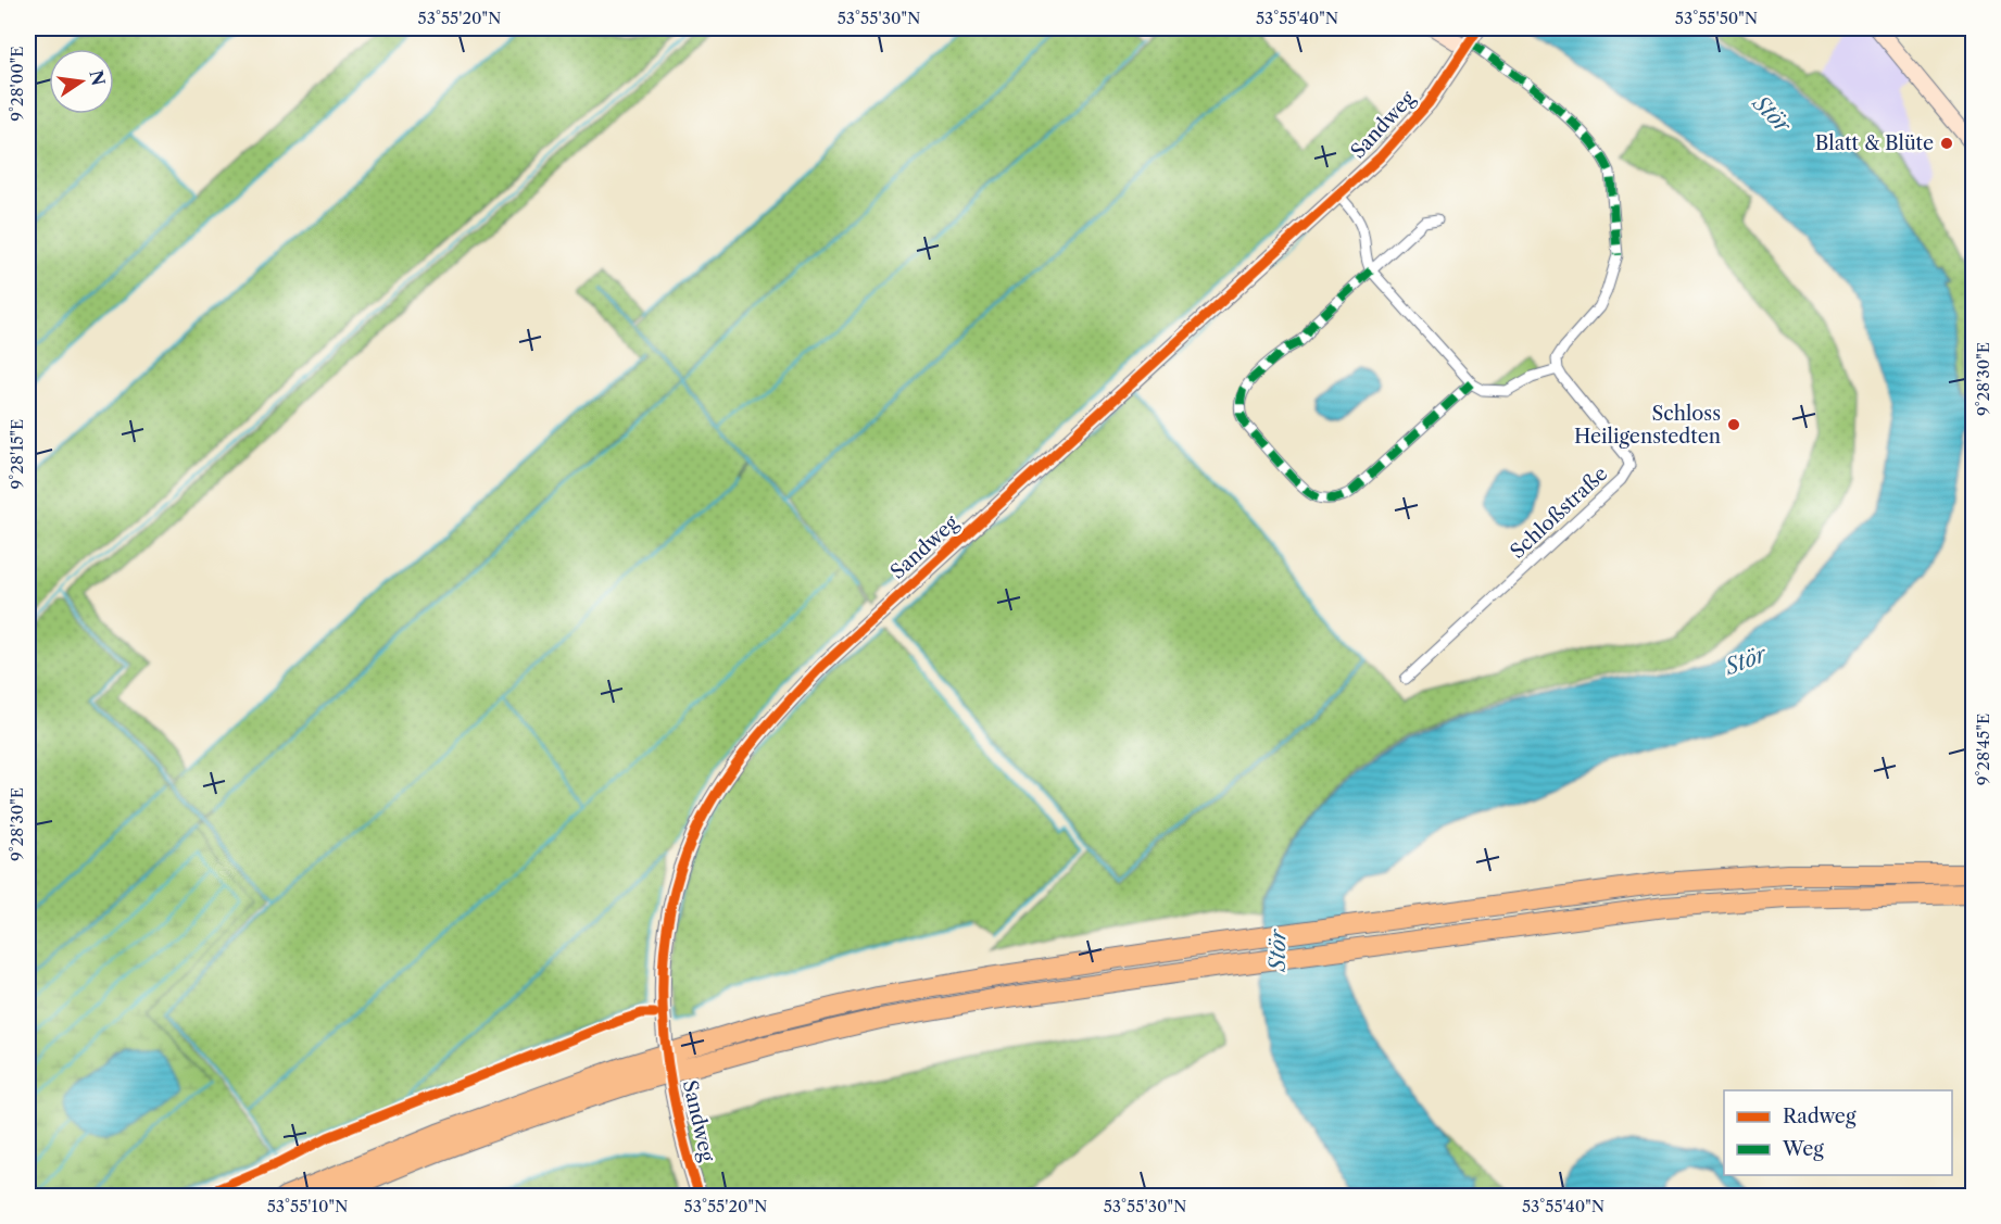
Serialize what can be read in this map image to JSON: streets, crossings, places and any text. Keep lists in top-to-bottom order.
{
  "streets": {
    "street": ["Sandweg", "Schloßstraße"]
  },
  "water": ["Stör"],
  "places": ["Blatt & Blüte", "Schloss Heiligenstedten"],
  "legend": ["Radweg", "Weg"],
  "north": "right",
  "coordinates": [
    "53°55'20\"N",
    "53°55'30\"N",
    "53°55'40\"N",
    "53°55'50\"N",
    "9°28'00\"E",
    "9°28'30\"E",
    "9°28'15\"E",
    "9°28'45\"E",
    "53°55'10\"N"
  ]
}
